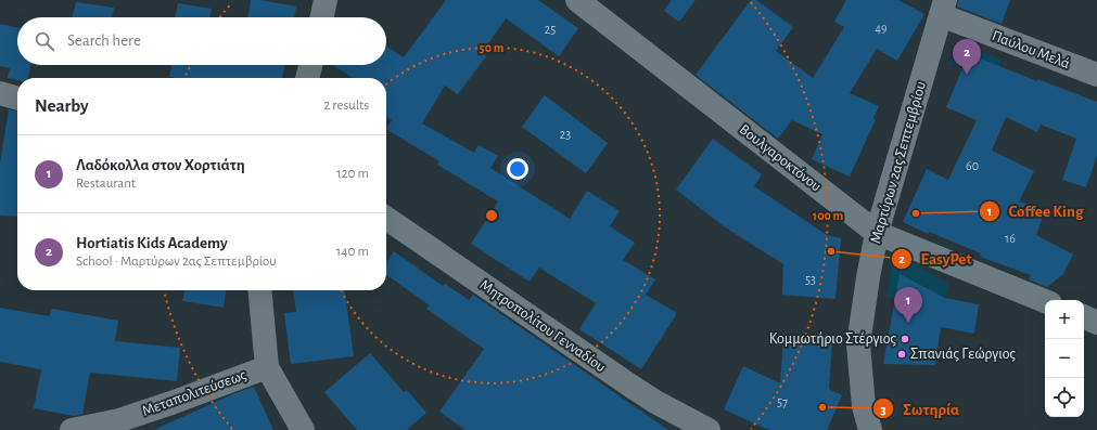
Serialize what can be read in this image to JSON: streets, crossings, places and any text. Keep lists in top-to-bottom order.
{
  "streets": {
    "street": [
      "Παύλου Μελά",
      "Βουλγαροκτόνου",
      "Μαρτύρων 2ας Σεπτεμβρίου",
      "Μητροπολίτου Γενναδίου",
      "Μεταπολιτεύσεως"
    ]
  },
  "crossings": [
    ["Παύλου Μελά", "Μαρτύρων 2ας Σεπτεμβρίου"],
    ["Βουλγαροκτόνου", "Μαρτύρων 2ας Σεπτεμβρίου"]
  ],
  "places": [
    "Coffee King",
    "EasyPet",
    "Κομμωτήριο Στέργιος",
    "Σπανιάς Γεώργιος",
    "Σωτηρία"
  ],
  "house_numbers": [
    "49",
    "25",
    "23",
    "60",
    "16",
    "53",
    "57"
  ],
  "page": {
    "search": "Search here",
    "pins": ["2", "1"],
    "heading": ["Nearby", "2 results"],
    "list": [
      {
        "mark": "1",
        "name": "Λαδόκολλα στον Χορτιάτη",
        "note": "Restaurant",
        "value": "120 m"
      },
      {
        "mark": "2",
        "name": "Hortiatis Kids Academy",
        "note": "School · Μαρτύρων 2ας Σεπτεμβρίου",
        "value": "140 m"
      }
    ],
    "map_buttons": ["+", "−"]
  },
  "rings": ["50 m", "100 m"]
}
